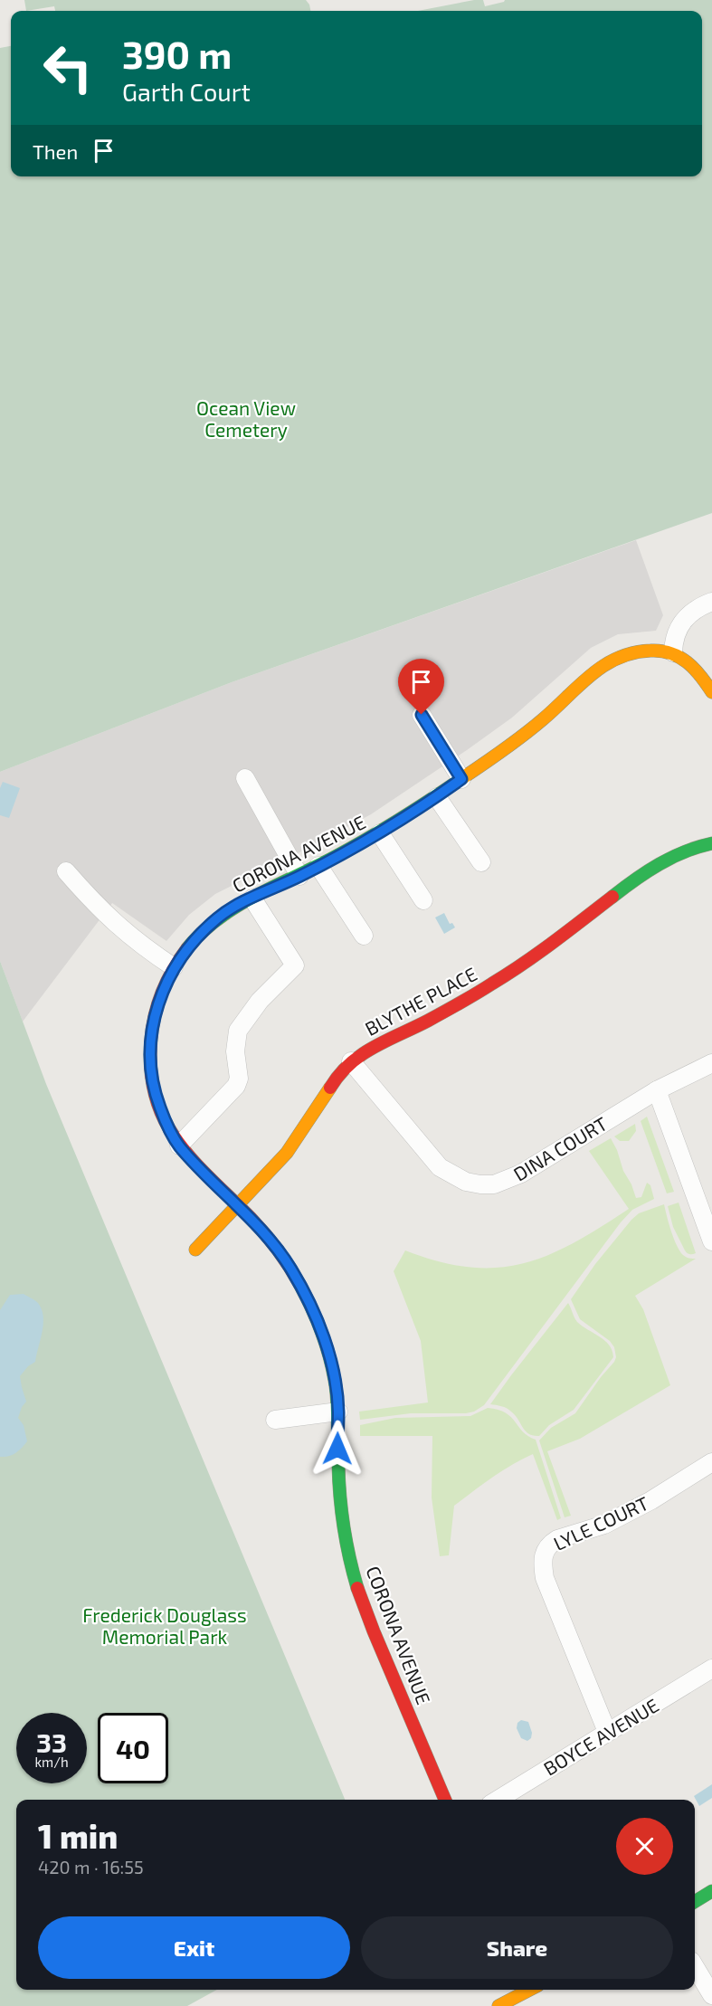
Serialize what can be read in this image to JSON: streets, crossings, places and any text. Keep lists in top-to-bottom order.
{
  "streets": {
    "street": [
      "CORONA AVENUE",
      "BLYTHE PLACE",
      "DINA COURT",
      "LYLE COURT",
      "BOYCE AVENUE"
    ]
  },
  "crossings": [
    ["CORONA AVENUE", "BLYTHE PLACE"],
    ["BLYTHE PLACE", "DINA COURT"],
    ["LYLE COURT", "BOYCE AVENUE"]
  ],
  "parks": ["Ocean View Cemetery", "Frederick Douglass Memorial Park"],
  "page": {
    "turn": ["390 m", "Garth Court"],
    "then": "Then",
    "speed": "33 km/h",
    "limit": "40",
    "heading": ["1 min", "420 m · 16:55"],
    "buttons": ["Exit", "Share"]
  }
}
